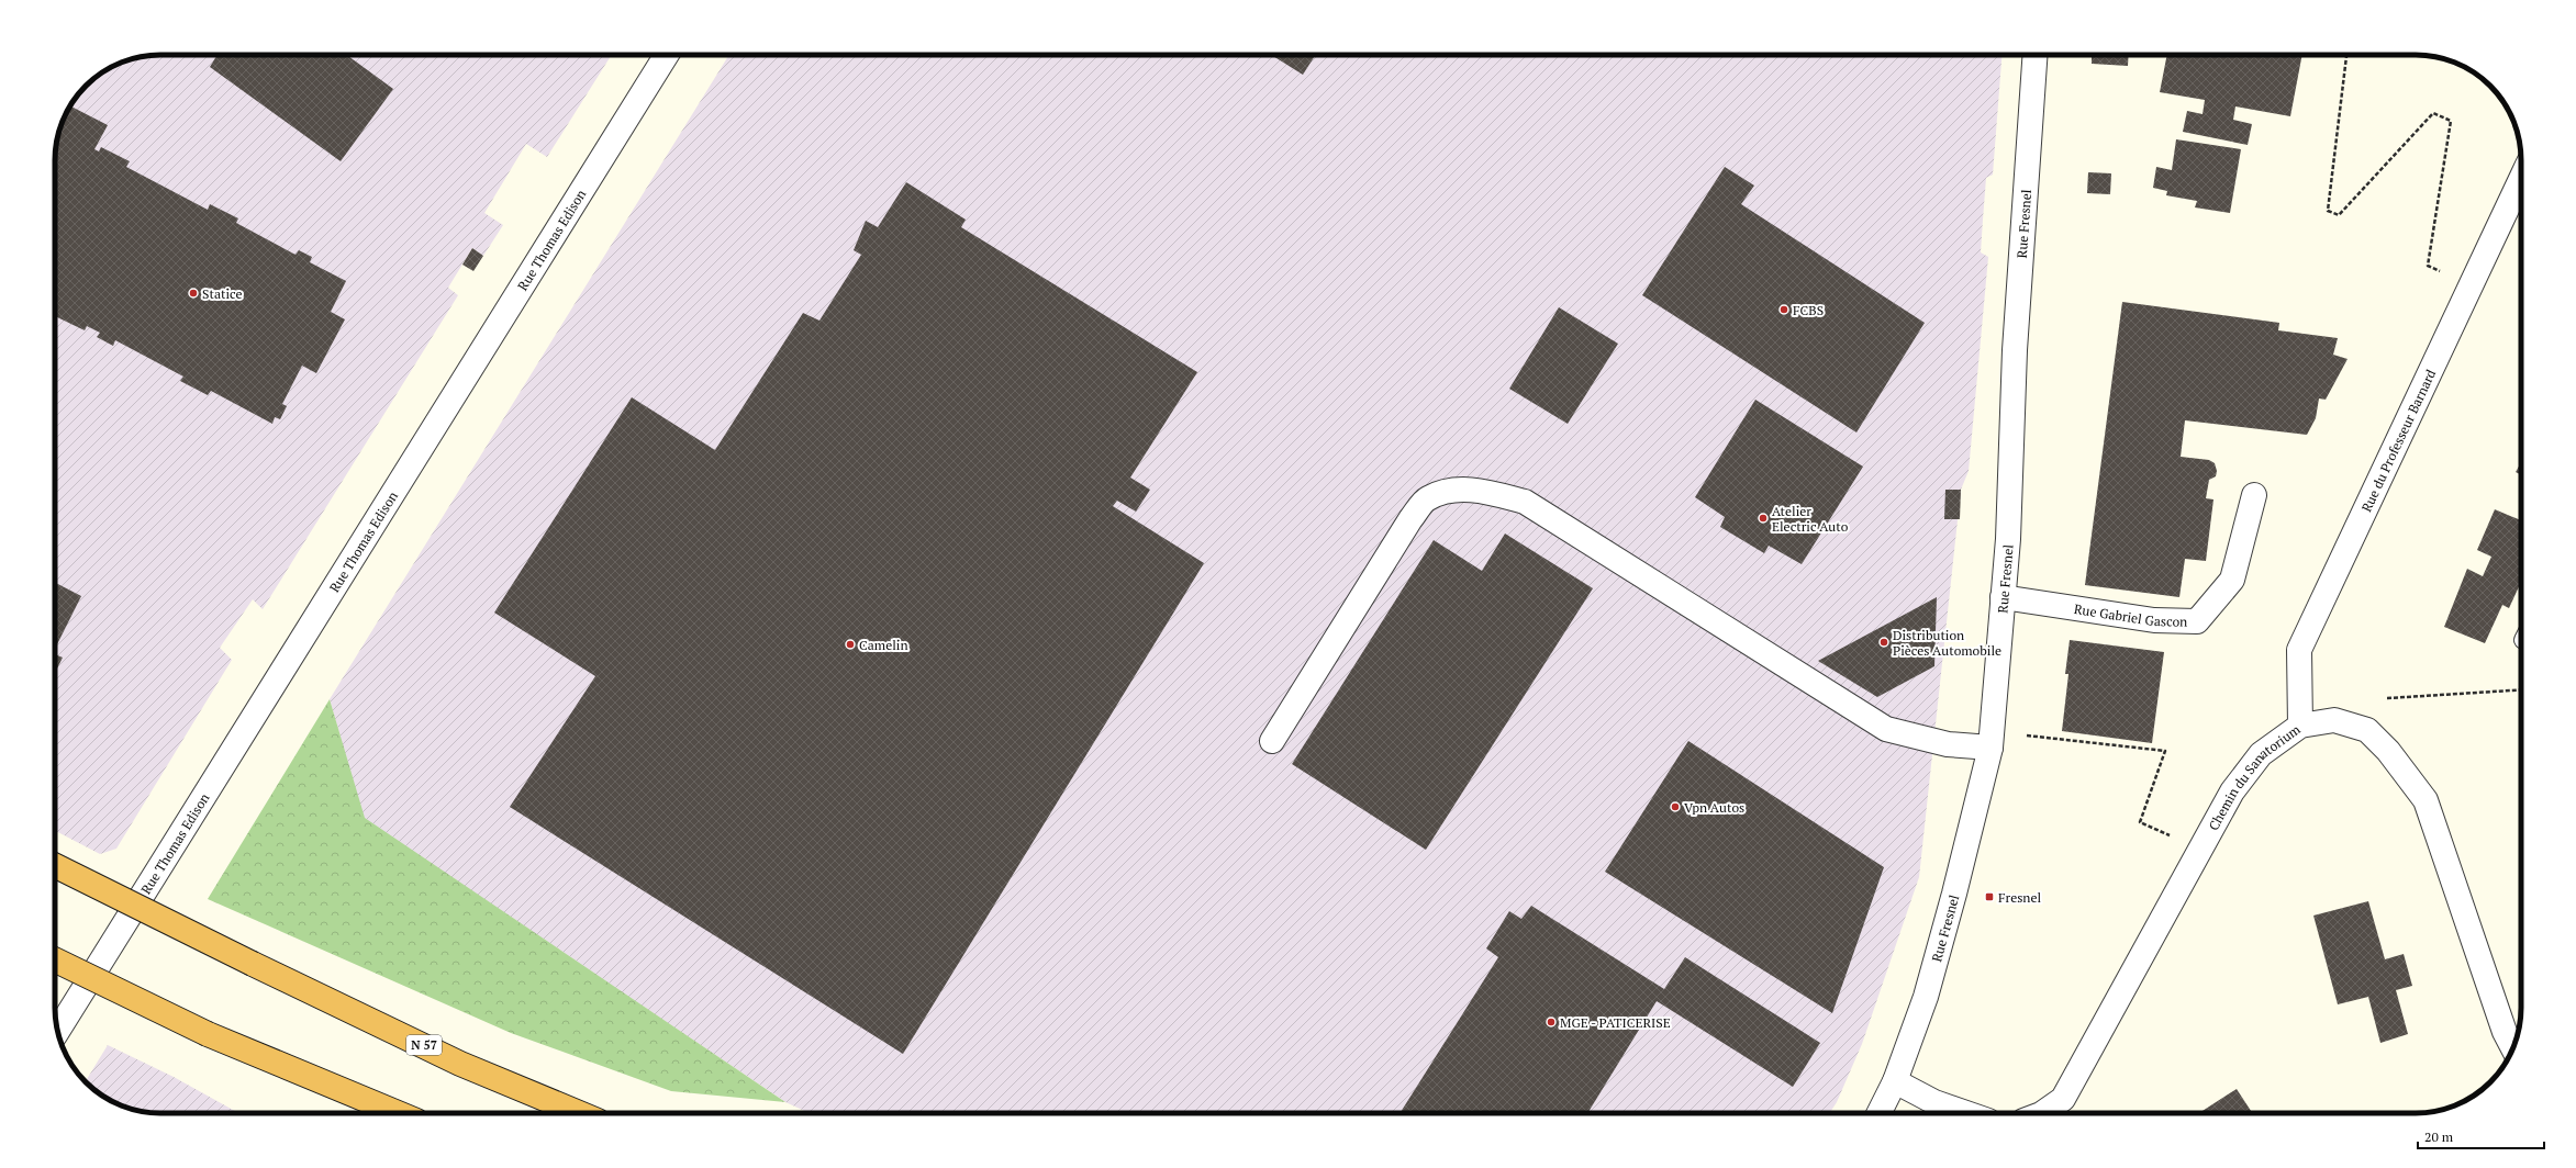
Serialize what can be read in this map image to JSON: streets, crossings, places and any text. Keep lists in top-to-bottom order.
{
  "streets": {
    "highway": ["N 57"],
    "street": [
      "Rue Fresnel",
      "Rue Thomas Edison",
      "Rue du Professeur Barnard",
      "Rue Gabriel Gascon",
      "Chemin du Sanatorium"
    ]
  },
  "crossings": [
    ["Rue Fresnel", "Rue Gabriel Gascon"],
    ["Rue du Professeur Barnard", "Chemin du Sanatorium"]
  ],
  "places": {
    "other": [
      "Statice",
      "FCBS",
      "Atelier Electric Auto",
      "Distribution Pièces Automobile",
      "Camelin",
      "Vpn Autos",
      "MGE - PATICERISE"
    ],
    "transit": ["Fresnel"]
  },
  "scale_bar": "20 m"
}
